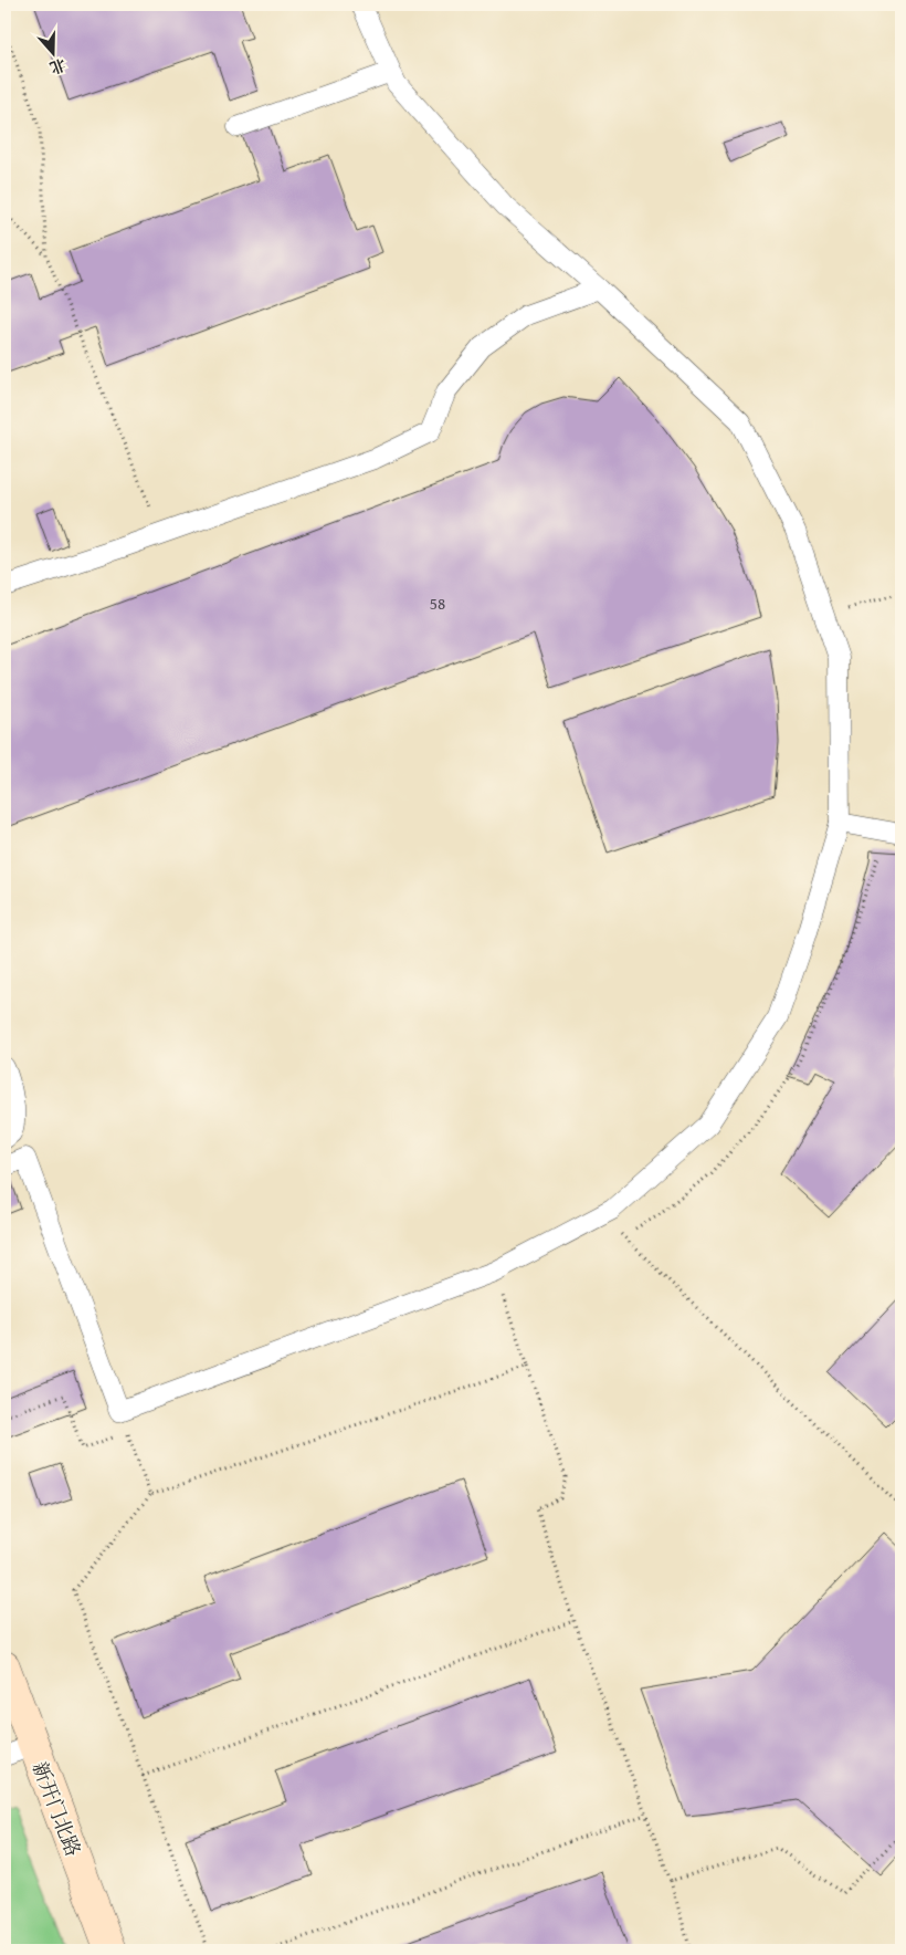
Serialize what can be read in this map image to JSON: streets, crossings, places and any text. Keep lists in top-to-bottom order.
{
  "streets": {
    "street": ["新开门北路"]
  },
  "house_numbers": ["58"],
  "north": "bottom"
}
